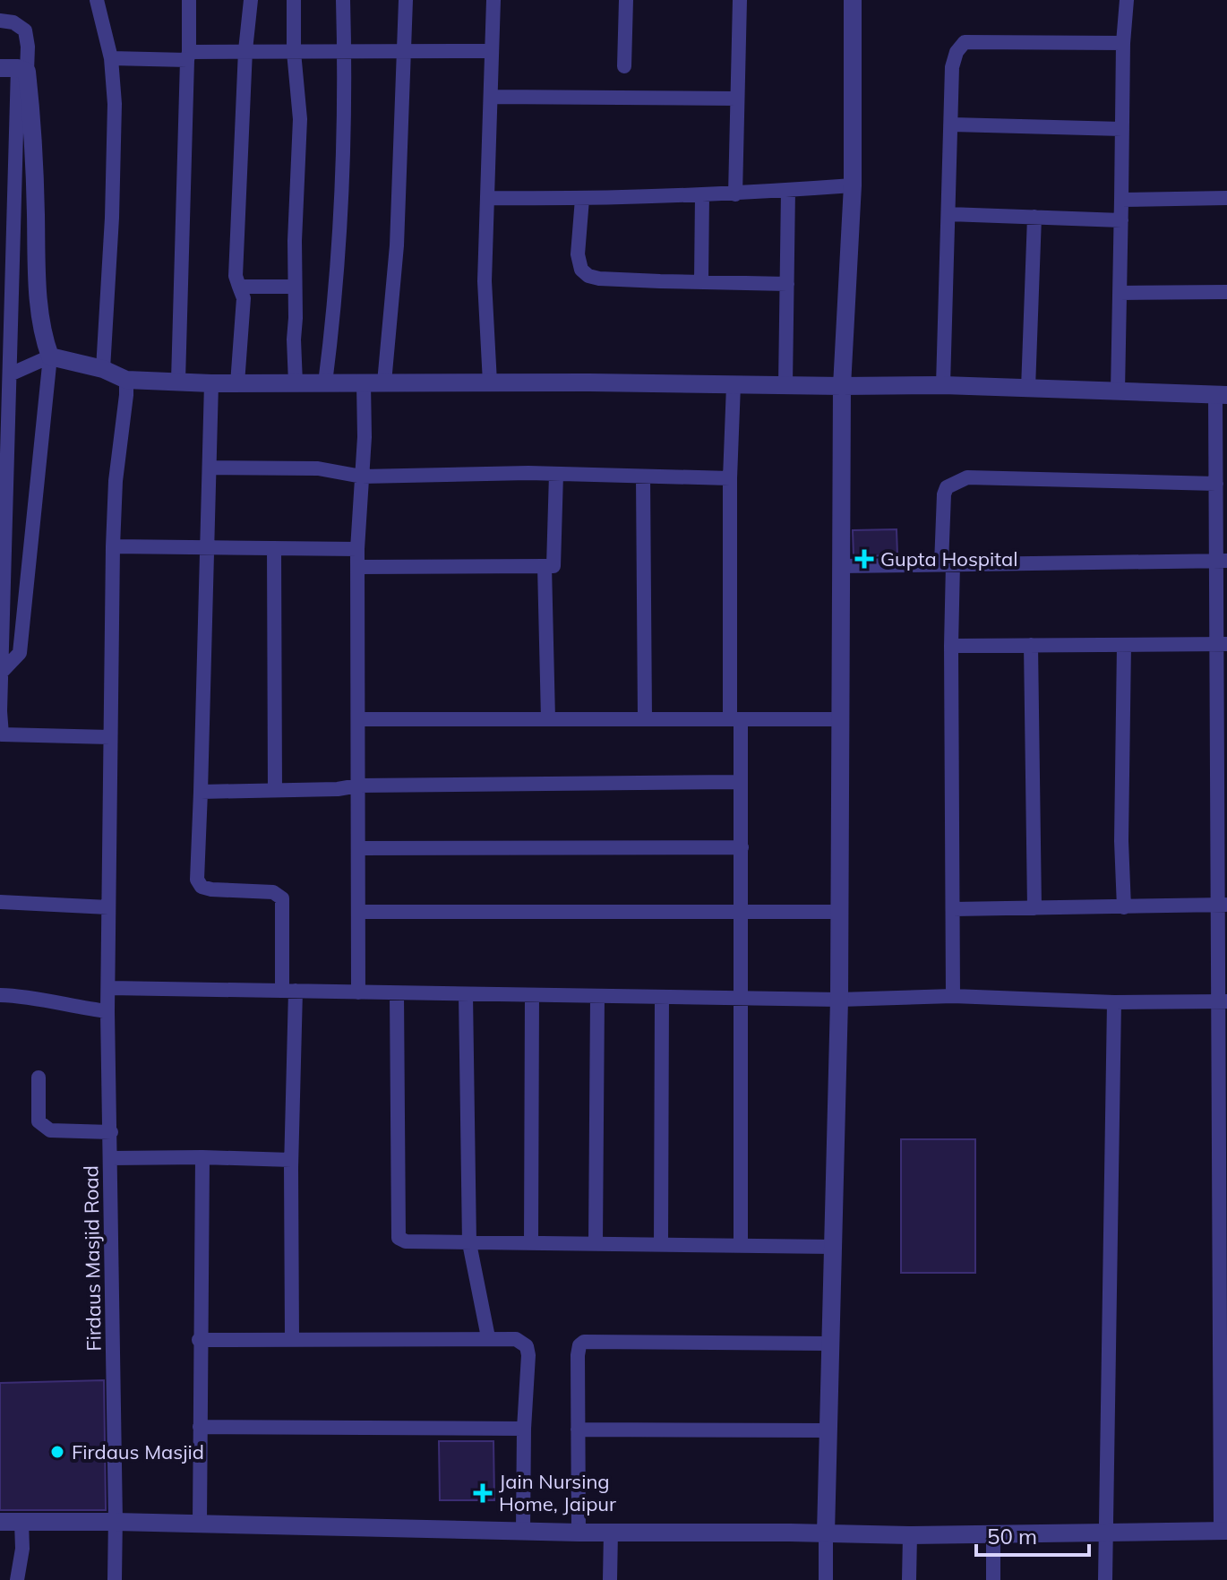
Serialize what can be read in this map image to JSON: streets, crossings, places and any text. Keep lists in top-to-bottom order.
{
  "streets": {
    "street": ["Firdaus Masjid Road"]
  },
  "places": {
    "health": ["Gupta Hospital", "Jain Nursing Home, Jaipur"],
    "other": ["Firdaus Masjid"]
  },
  "scale_bar": "50 m"
}
